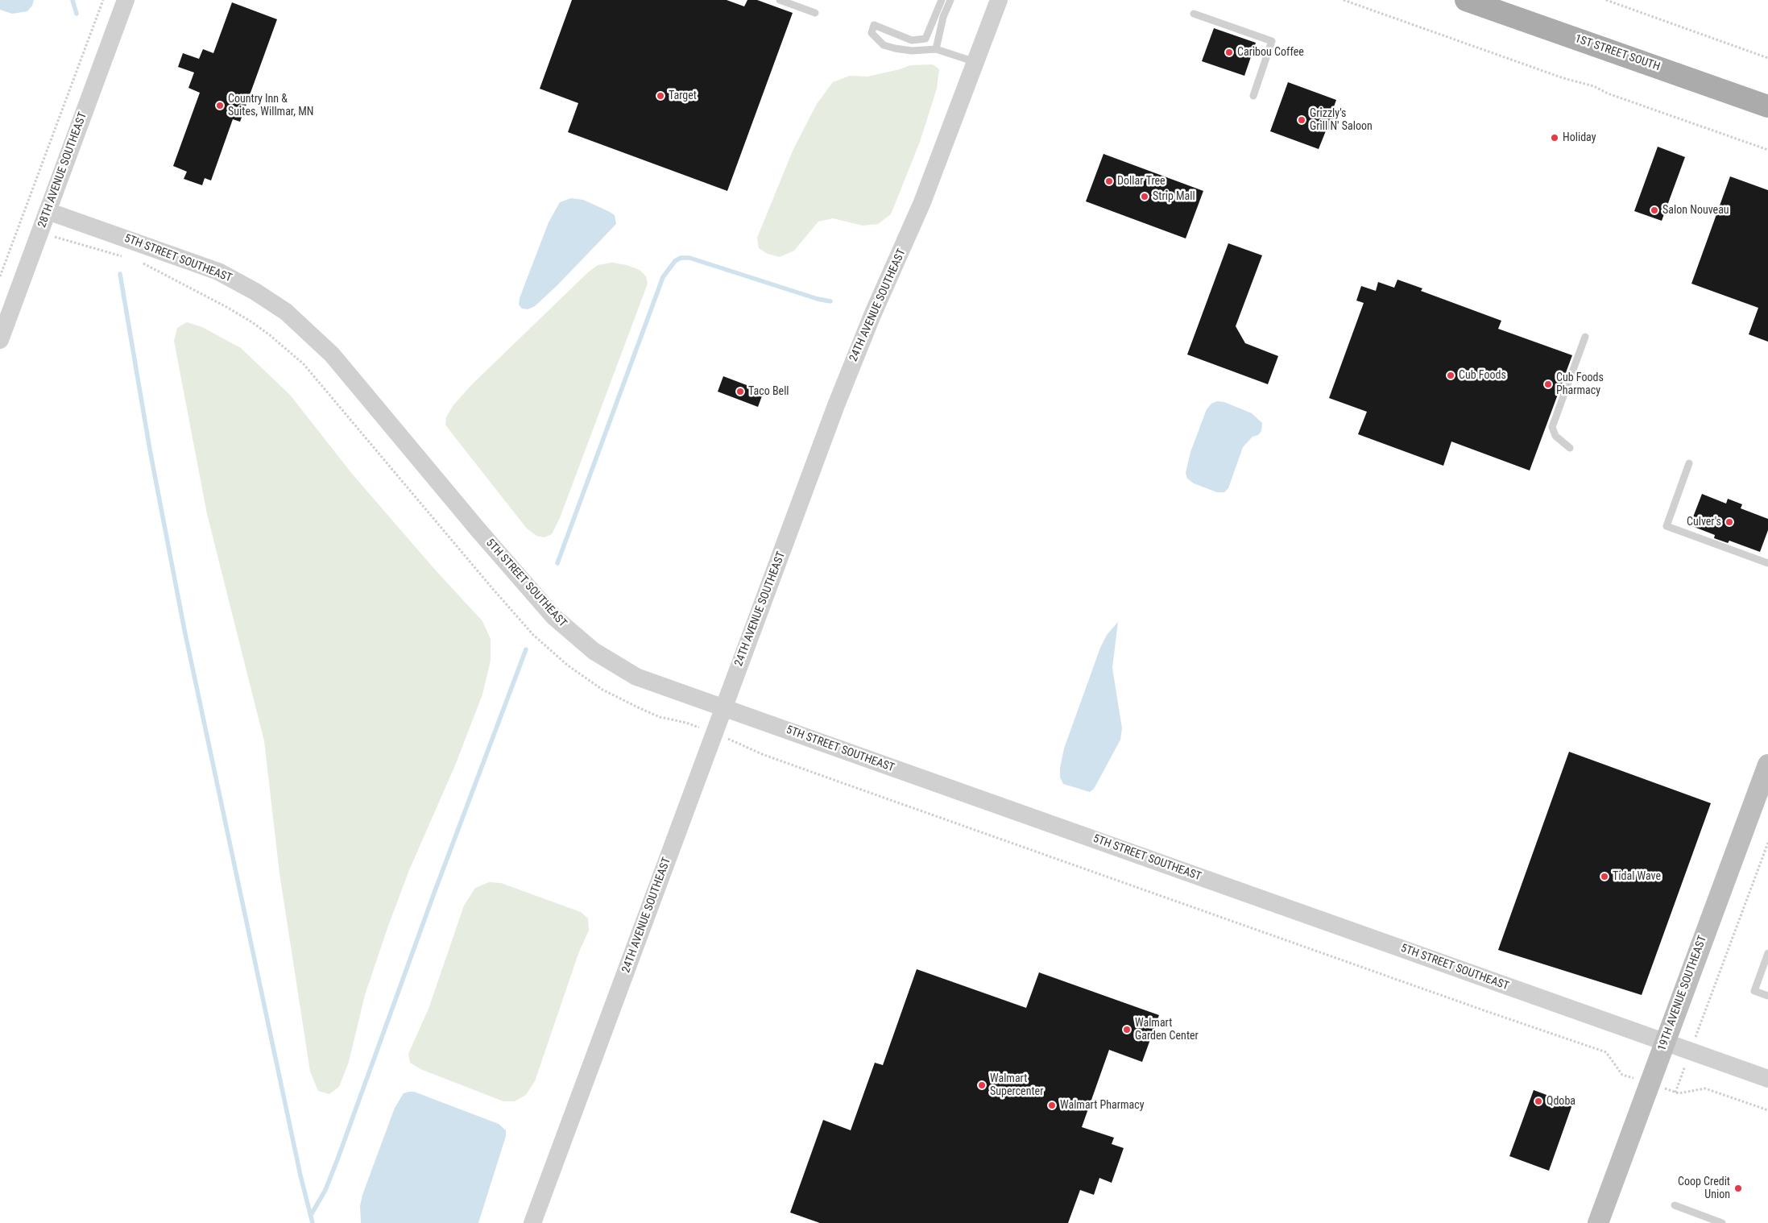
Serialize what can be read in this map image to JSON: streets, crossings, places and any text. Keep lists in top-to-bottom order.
{
  "streets": {
    "main road": ["1ST STREET SOUTH", "19TH AVENUE SOUTHEAST"],
    "street": ["28TH AVENUE SOUTHEAST", "5TH STREET SOUTHEAST", "24TH AVENUE SOUTHEAST"]
  },
  "crossings": [
    ["28TH AVENUE SOUTHEAST", "5TH STREET SOUTHEAST"],
    ["5TH STREET SOUTHEAST", "24TH AVENUE SOUTHEAST"],
    ["5TH STREET SOUTHEAST", "19TH AVENUE SOUTHEAST"]
  ],
  "places": [
    "Caribou Coffee",
    "Target",
    "Country Inn & Suites, Willmar, MN",
    "Grizzly's Grill N' Saloon",
    "Holiday",
    "Dollar Tree",
    "Strip Mall",
    "Salon Nouveau",
    "Cub Foods",
    "Cub Foods Pharmacy",
    "Taco Bell",
    "Culver's",
    "Tidal Wave",
    "Walmart Garden Center",
    "Walmart Supercenter",
    "Qdoba",
    "Walmart Pharmacy",
    "Coop Credit Union"
  ]
}
